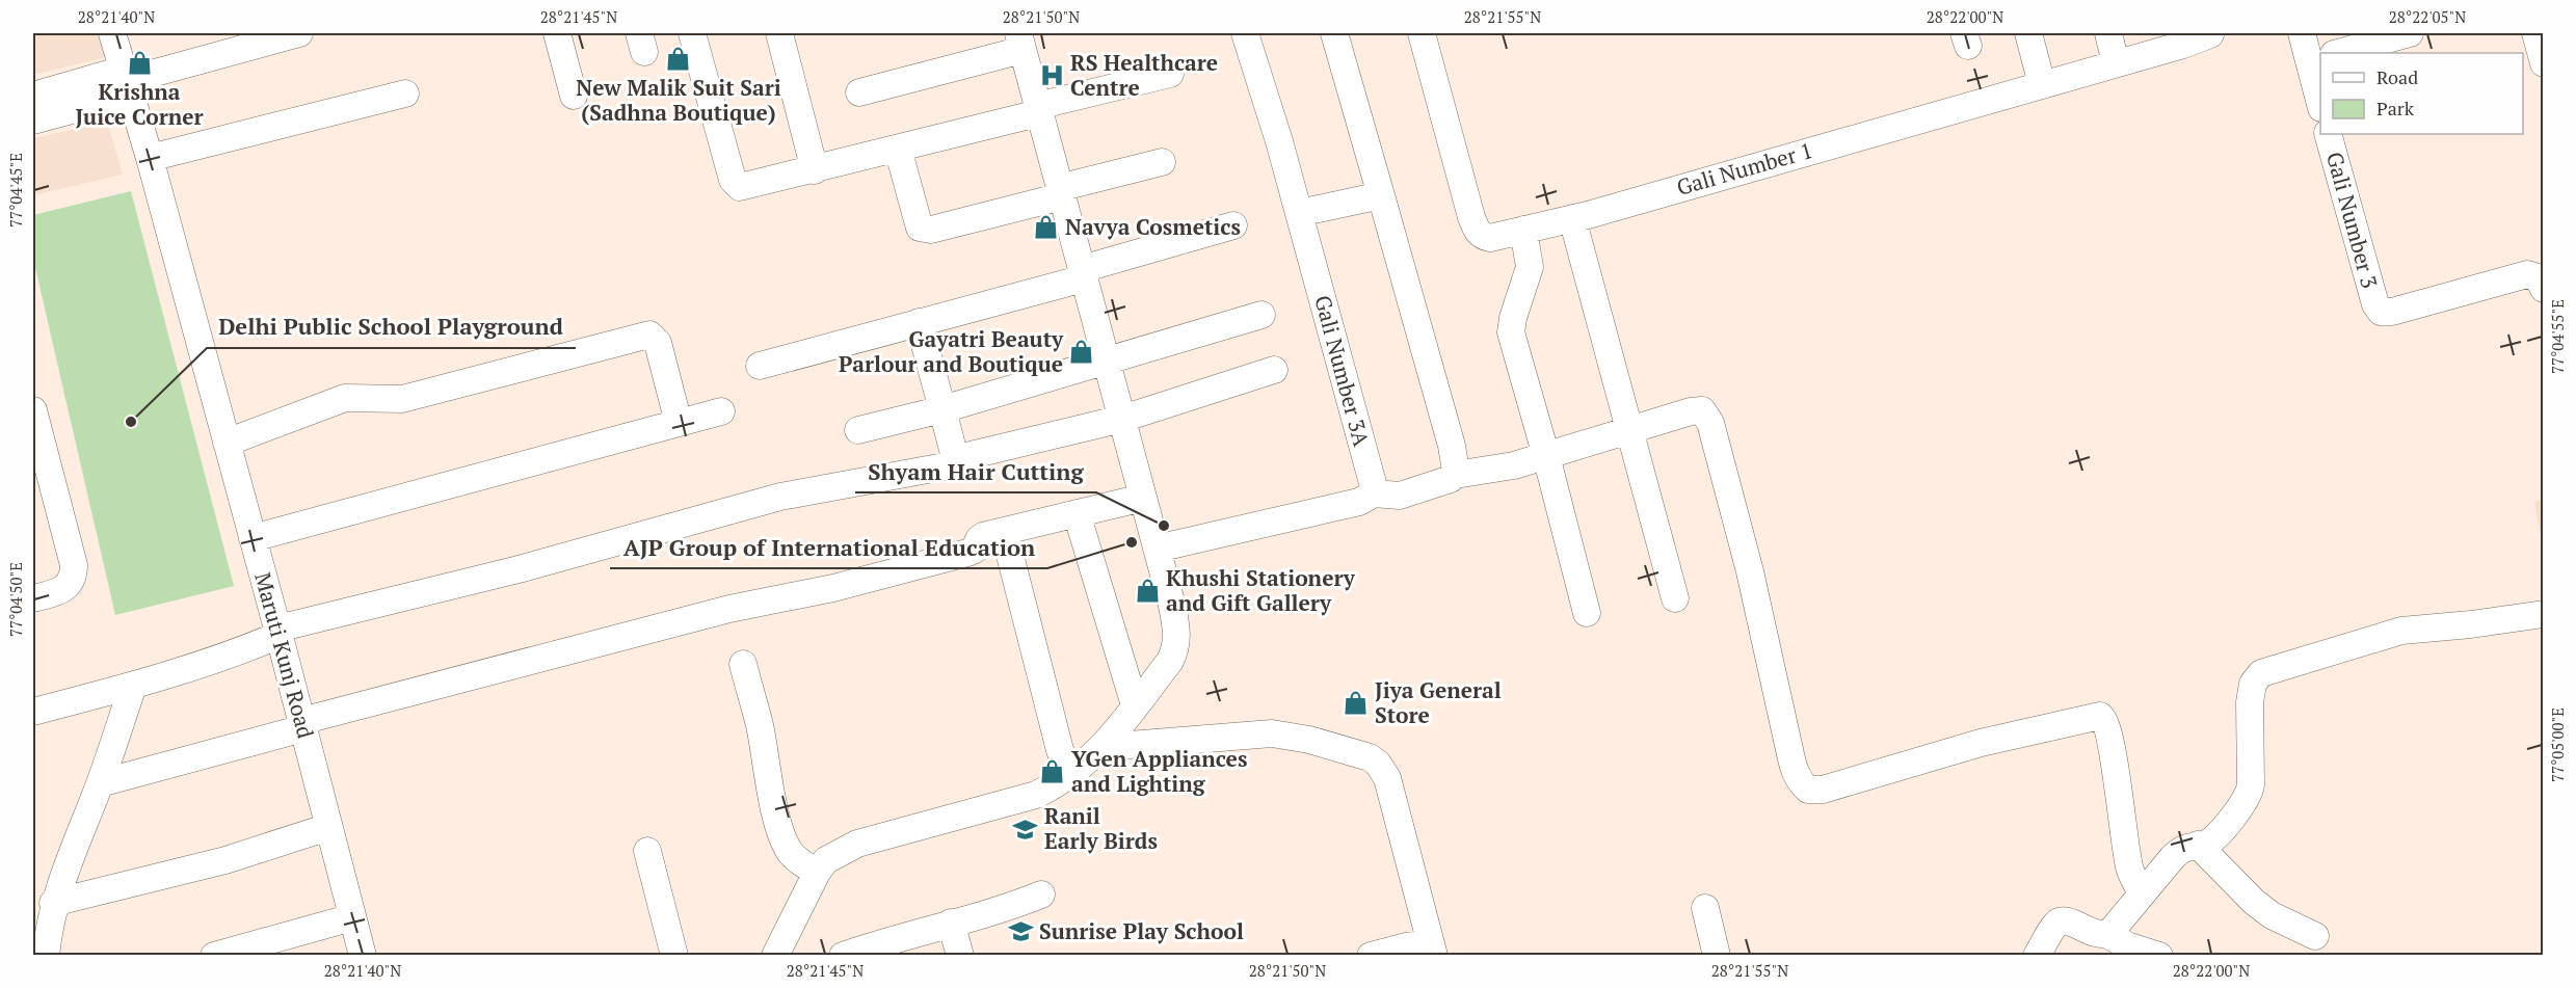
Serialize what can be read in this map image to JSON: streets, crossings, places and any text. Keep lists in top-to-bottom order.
{
  "streets": {
    "street": [
      "Gali Number 1",
      "Gali Number 3",
      "Gali Number 3A",
      "Maruti Kunj Road"
    ]
  },
  "places": {
    "shop": [
      "New Malik Suit Sari (Sadhna Boutique)",
      "Krishna Juice Corner",
      "Navya Cosmetics",
      "Gayatri Beauty Parlour and Boutique",
      "Khushi Stationery and Gift Gallery",
      "Jiya General Store",
      "YGen Appliances and Lighting"
    ],
    "hospital": ["RS Healthcare Centre"],
    "other": ["Delhi Public School Playground", "Shyam Hair Cutting", "AJP Group of International Education"],
    "school or university": ["Ranil Early Birds", "Sunrise Play School"]
  },
  "legend": ["Road", "Park"],
  "coordinates": [
    "28°21'40\"N",
    "28°21'45\"N",
    "28°21'50\"N",
    "28°21'55\"N",
    "28°22'00\"N",
    "28°22'05\"N",
    "77°04'45\"E",
    "77°04'55\"E",
    "77°04'50\"E",
    "77°05'00\"E"
  ]
}
